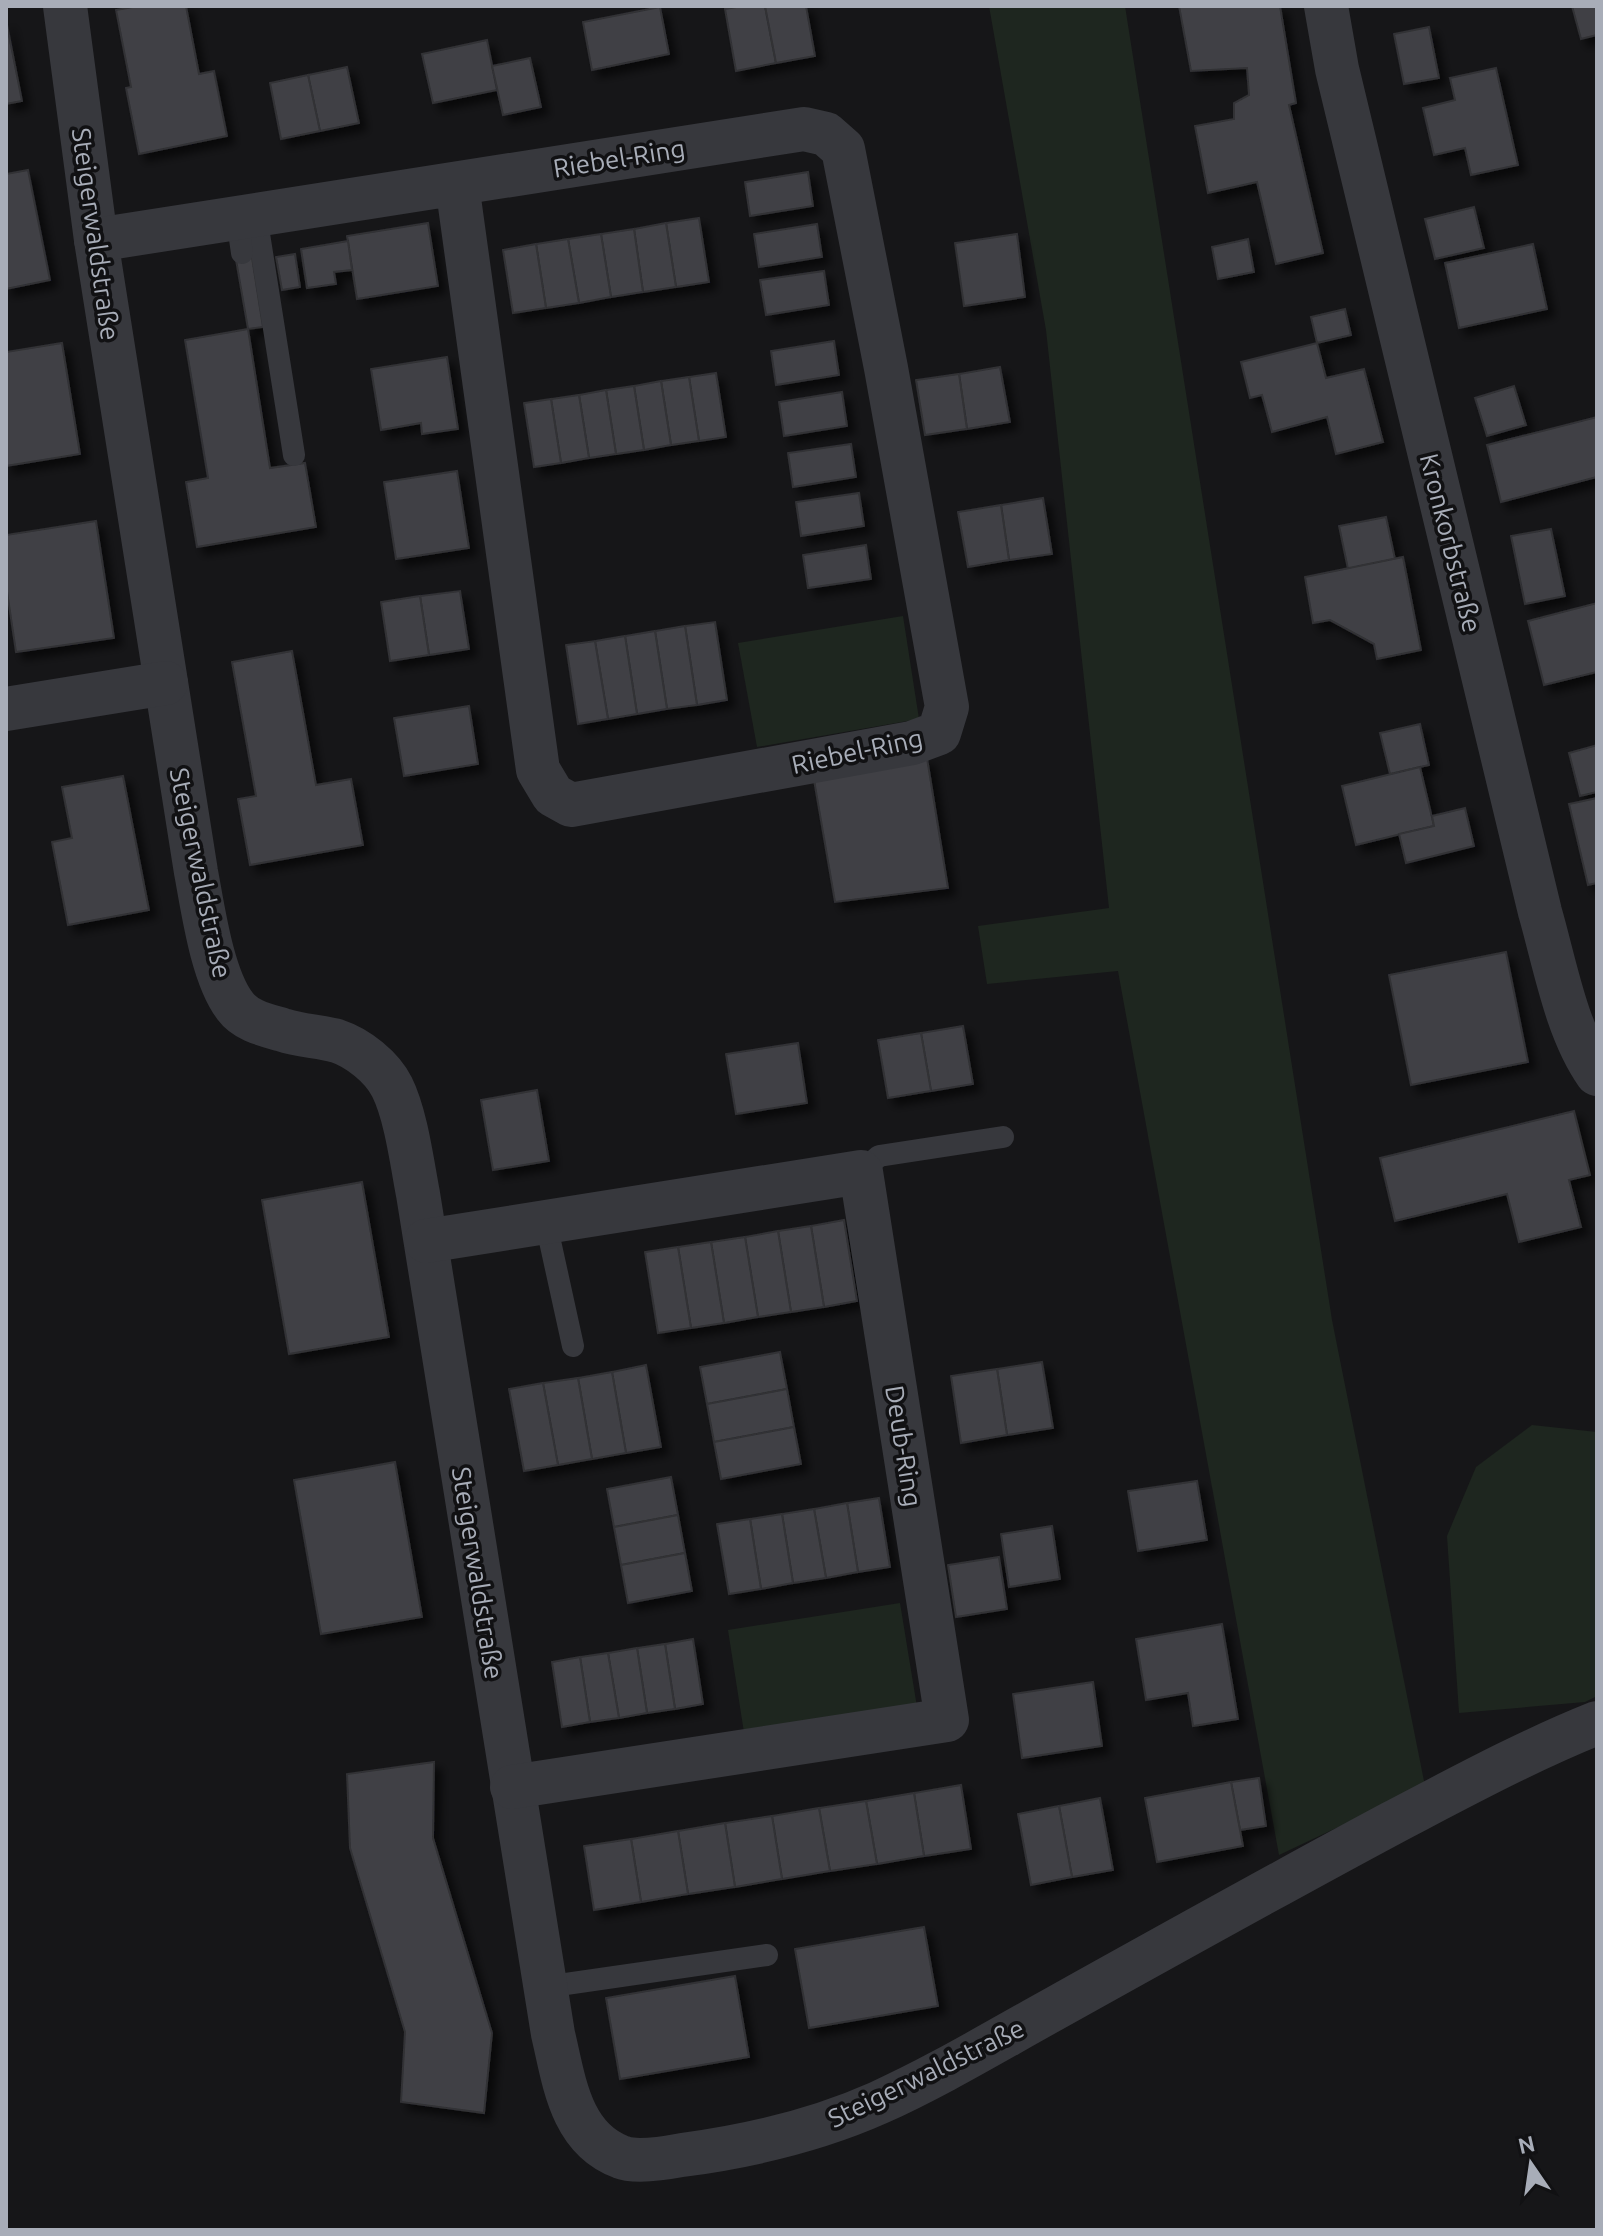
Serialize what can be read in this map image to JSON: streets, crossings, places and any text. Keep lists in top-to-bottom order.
{
  "streets": {
    "street": [
      "Riebel-Ring",
      "Steigerwaldstraße",
      "Kronkorbstraße",
      "Deub-Ring"
    ]
  },
  "crossings": [
    ["Riebel-Ring", "Steigerwaldstraße"],
    ["Steigerwaldstraße", "Deub-Ring"]
  ],
  "north": "top"
}
